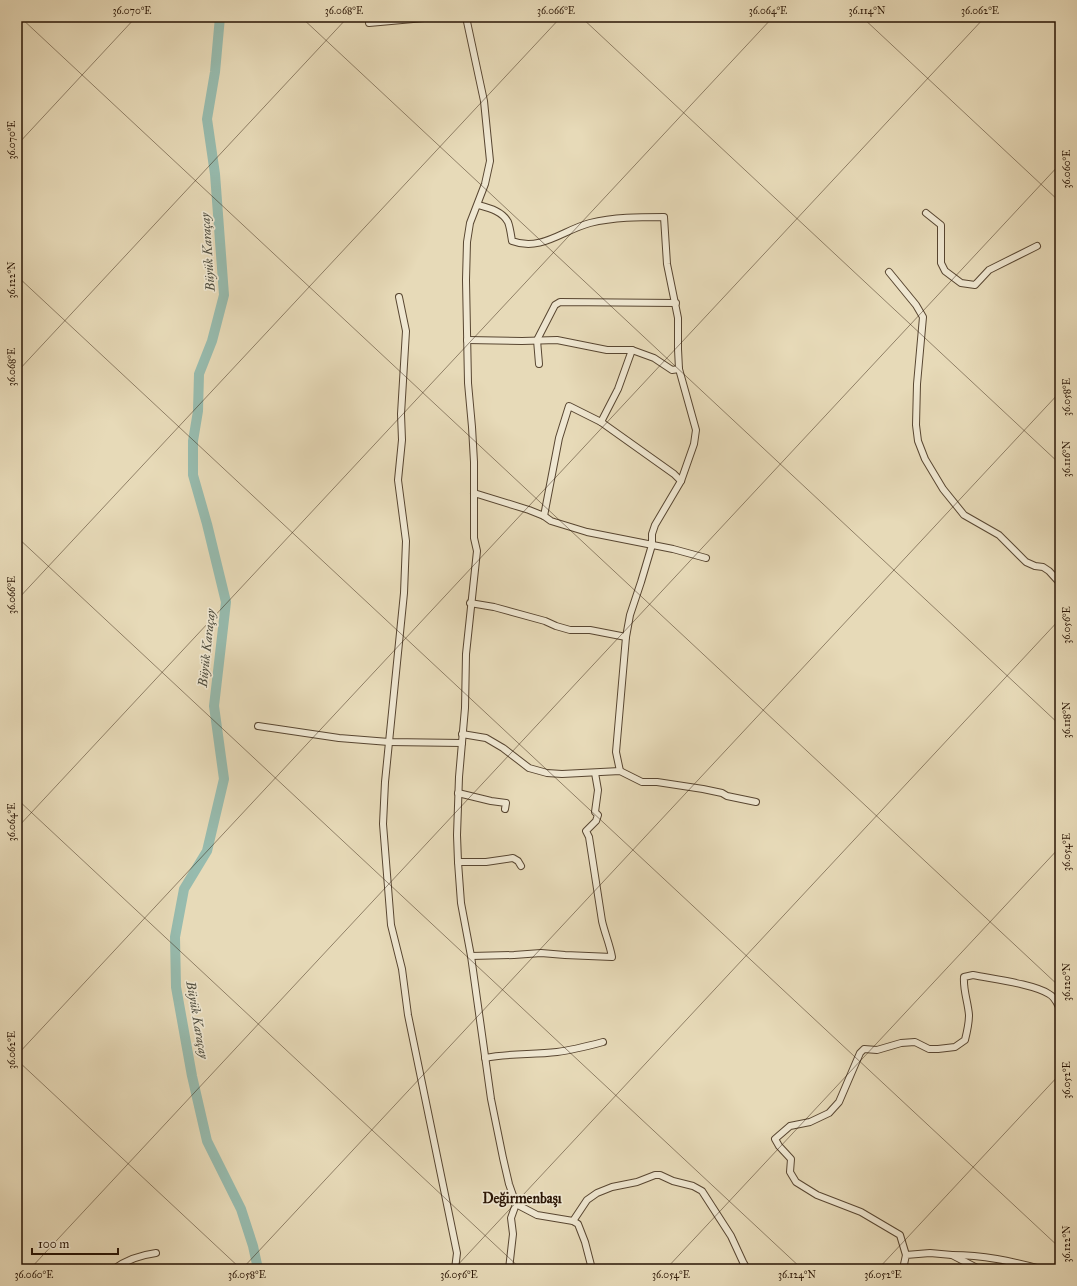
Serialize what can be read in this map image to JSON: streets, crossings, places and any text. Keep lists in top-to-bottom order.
{
  "districts": ["Değirmenbaşı"],
  "water": ["Büyük Karaçay"],
  "scale_bar": "100 m",
  "coordinates": [
    "36.070°E",
    "36.068°E",
    "36.066°E",
    "36.064°E",
    "36.114°N",
    "36.062°E",
    "36.060°E",
    "36.122°N",
    "36.058°E",
    "36.116°N",
    "36.056°E",
    "36.118°N",
    "36.054°E",
    "36.120°N",
    "36.052°E",
    "36.124°N"
  ]
}
